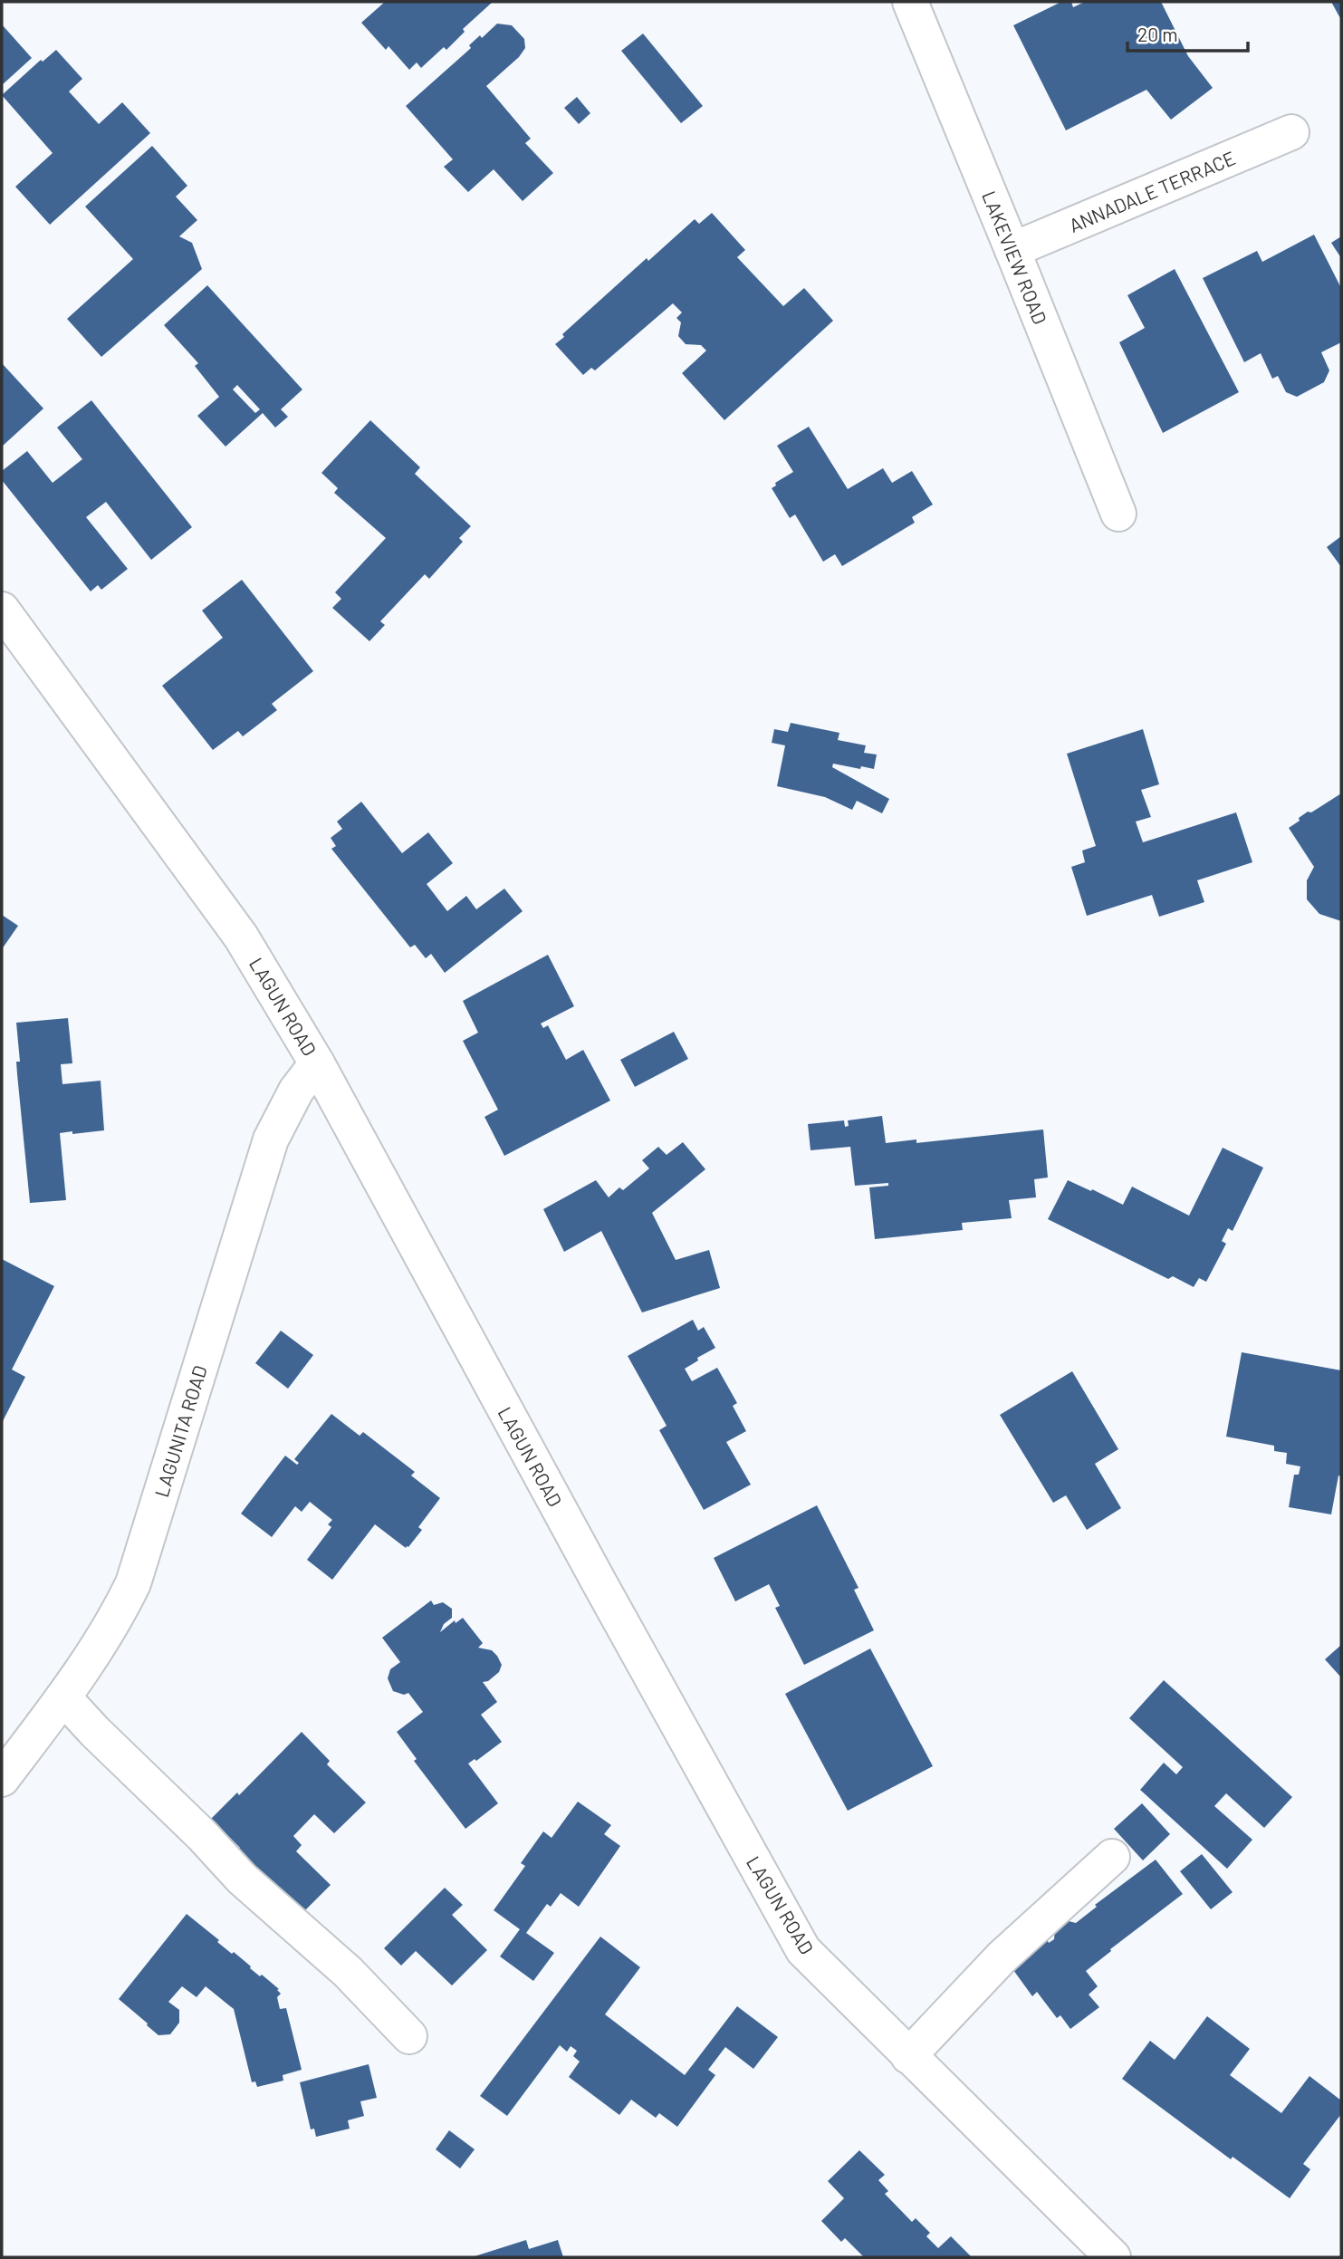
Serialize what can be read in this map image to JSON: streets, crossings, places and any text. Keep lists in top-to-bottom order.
{
  "streets": {
    "street": [
      "ANNADALE TERRACE",
      "LAKEVIEW ROAD",
      "LAGUN ROAD",
      "LAGUNITA ROAD"
    ]
  },
  "crossings": [
    ["ANNADALE TERRACE", "LAKEVIEW ROAD"],
    ["LAGUN ROAD", "LAGUNITA ROAD"]
  ],
  "scale_bar": "20 m"
}
